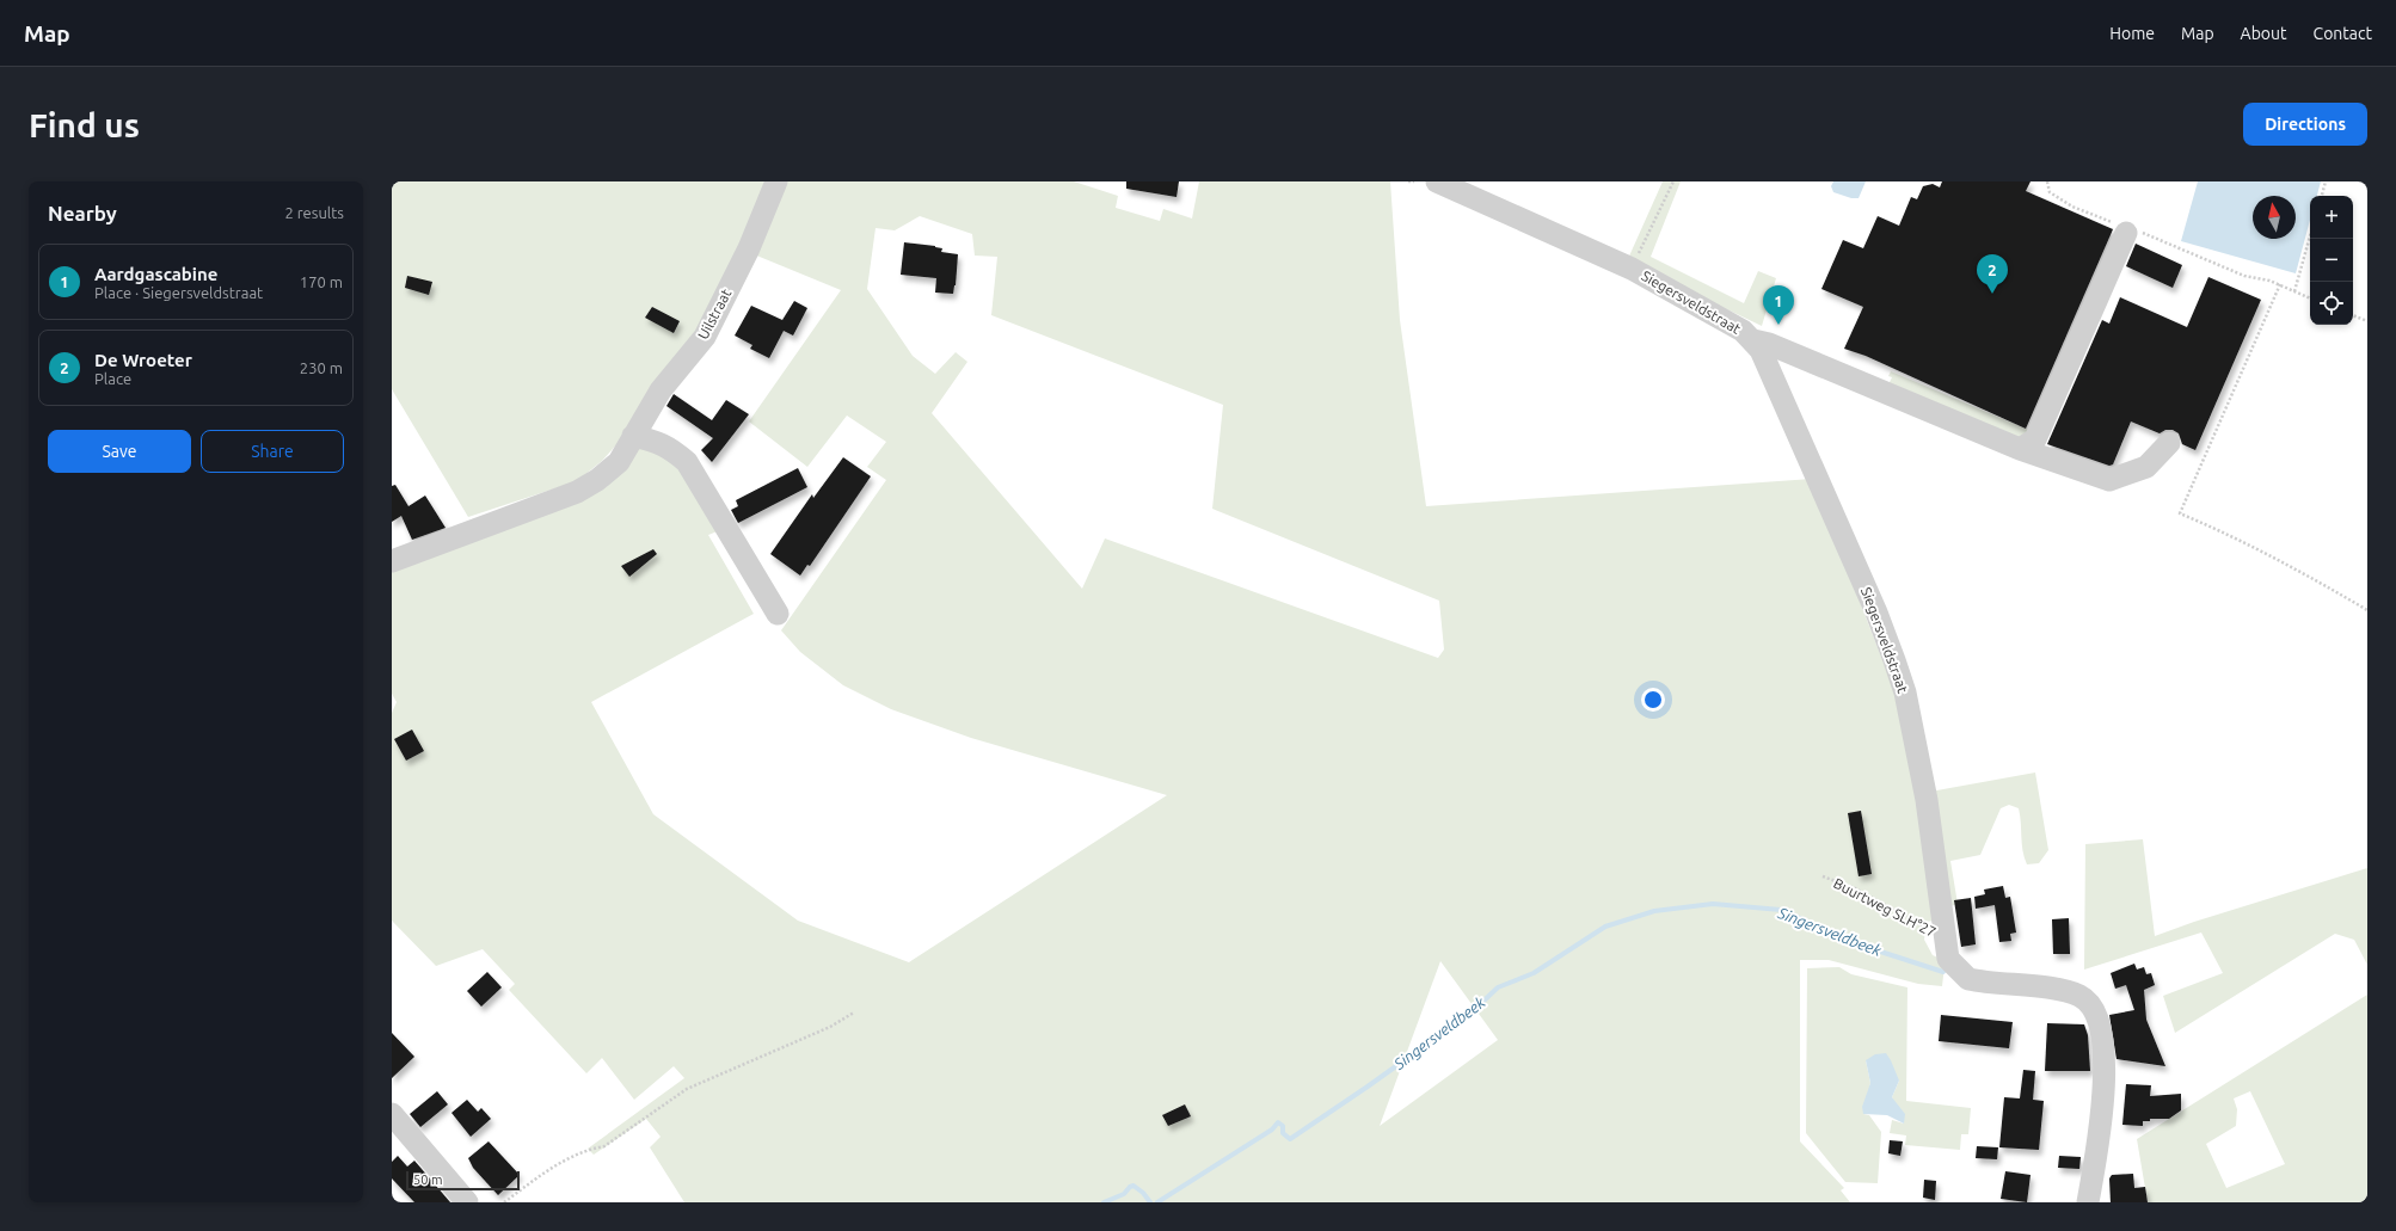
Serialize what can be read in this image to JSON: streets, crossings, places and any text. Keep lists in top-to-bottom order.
{
  "streets": {
    "street": ["Siegersveldstraat", "Uilstraat"],
    "path": ["Buurtweg SLH°27"]
  },
  "crossings": [
    ["Siegersveldstraat", "Buurtweg SLH°27"]
  ],
  "water": ["Singersveldbeek"],
  "scale_bar": "50 m",
  "north": "top",
  "page": {
    "header": "Map",
    "nav": [
      "Home",
      "Map",
      "About",
      "Contact"
    ],
    "buttons": [
      "Directions",
      ["Save", "Share"]
    ],
    "title": "Find us",
    "heading": ["Nearby", "2 results"],
    "map_buttons": ["+", "−"],
    "list": [
      {
        "mark": "1",
        "name": "Aardgascabine",
        "note": "Place · Siegersveldstraat",
        "value": "170 m"
      },
      {
        "mark": "2",
        "name": "De Wroeter",
        "note": "Place",
        "value": "230 m"
      }
    ],
    "pins": ["2", "1"],
    "scale": "50 m"
  }
}
